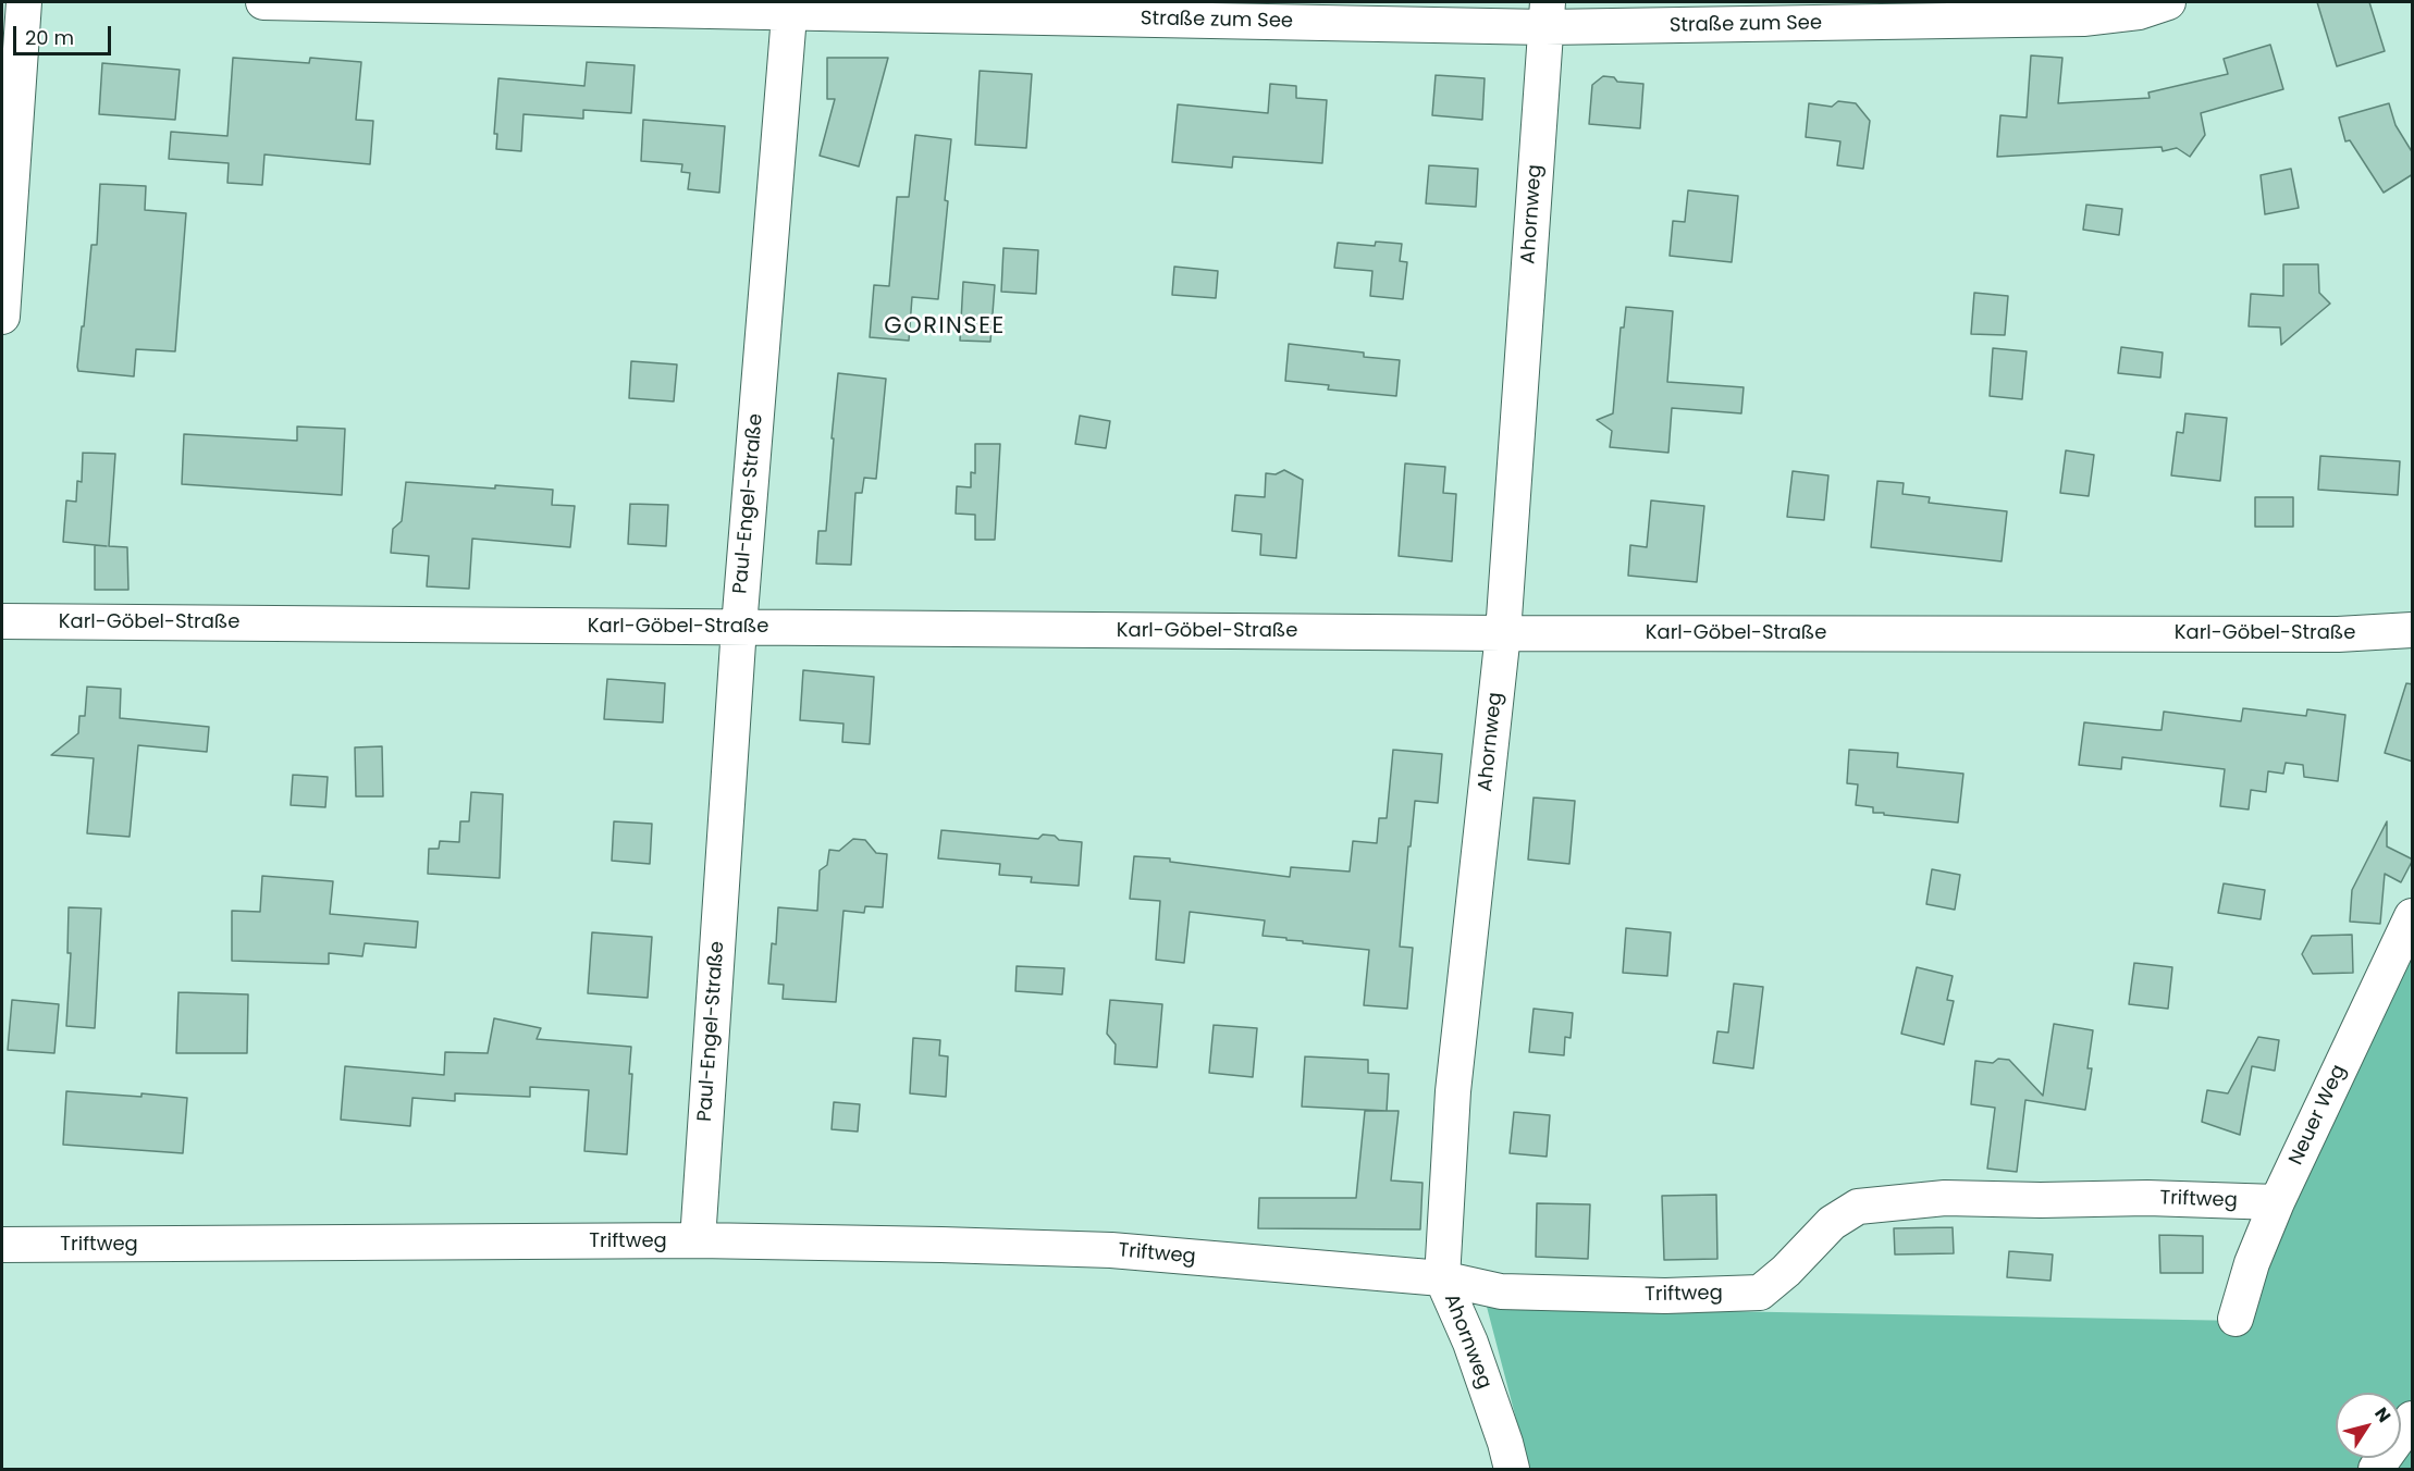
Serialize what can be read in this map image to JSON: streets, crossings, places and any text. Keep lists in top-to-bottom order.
{
  "streets": {
    "street": [
      "Straße zum See",
      "Ahornweg",
      "Paul-Engel-Straße",
      "Karl-Göbel-Straße",
      "Neuer Weg",
      "Triftweg"
    ]
  },
  "crossings": [
    ["Straße zum See", "Ahornweg"],
    ["Straße zum See", "Paul-Engel-Straße"],
    ["Ahornweg", "Karl-Göbel-Straße"],
    ["Ahornweg", "Triftweg"],
    ["Paul-Engel-Straße", "Karl-Göbel-Straße"],
    ["Paul-Engel-Straße", "Triftweg"],
    ["Neuer Weg", "Triftweg"]
  ],
  "districts": ["GORINSEE"],
  "scale_bar": "20 m",
  "north": "top right"
}
